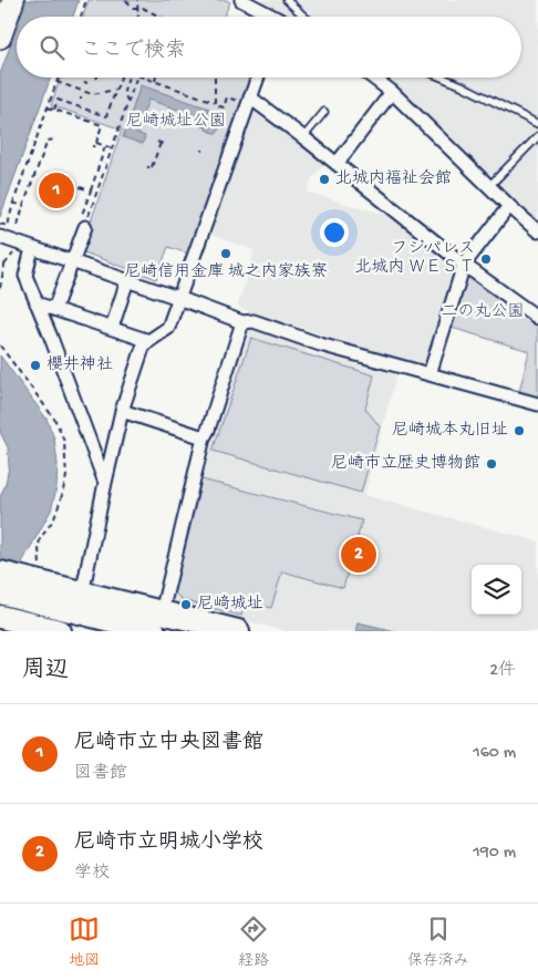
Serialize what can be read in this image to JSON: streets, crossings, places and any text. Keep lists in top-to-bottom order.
{
  "parks": ["尼崎城址公園", "二の丸公園"],
  "places": [
    "北城内福祉会館",
    "尼崎信用金庫 城之内家族寮",
    "フジパレス 北城内 ＷＥＳＴ",
    "櫻井神社",
    "尼崎城本丸旧址",
    "尼崎市立歴史博物館",
    "尼﨑城址"
  ],
  "page": {
    "search": "ここで検索",
    "pins": ["1", "2"],
    "heading": ["周辺", "2件"],
    "list": [
      {
        "mark": "1",
        "name": "尼崎市立中央図書館",
        "note": "図書館",
        "value": "160 m"
      },
      {
        "mark": "2",
        "name": "尼崎市立明城小学校",
        "note": "学校",
        "value": "190 m"
      }
    ],
    "nav": ["地図", "経路", "保存済み"]
  }
}
